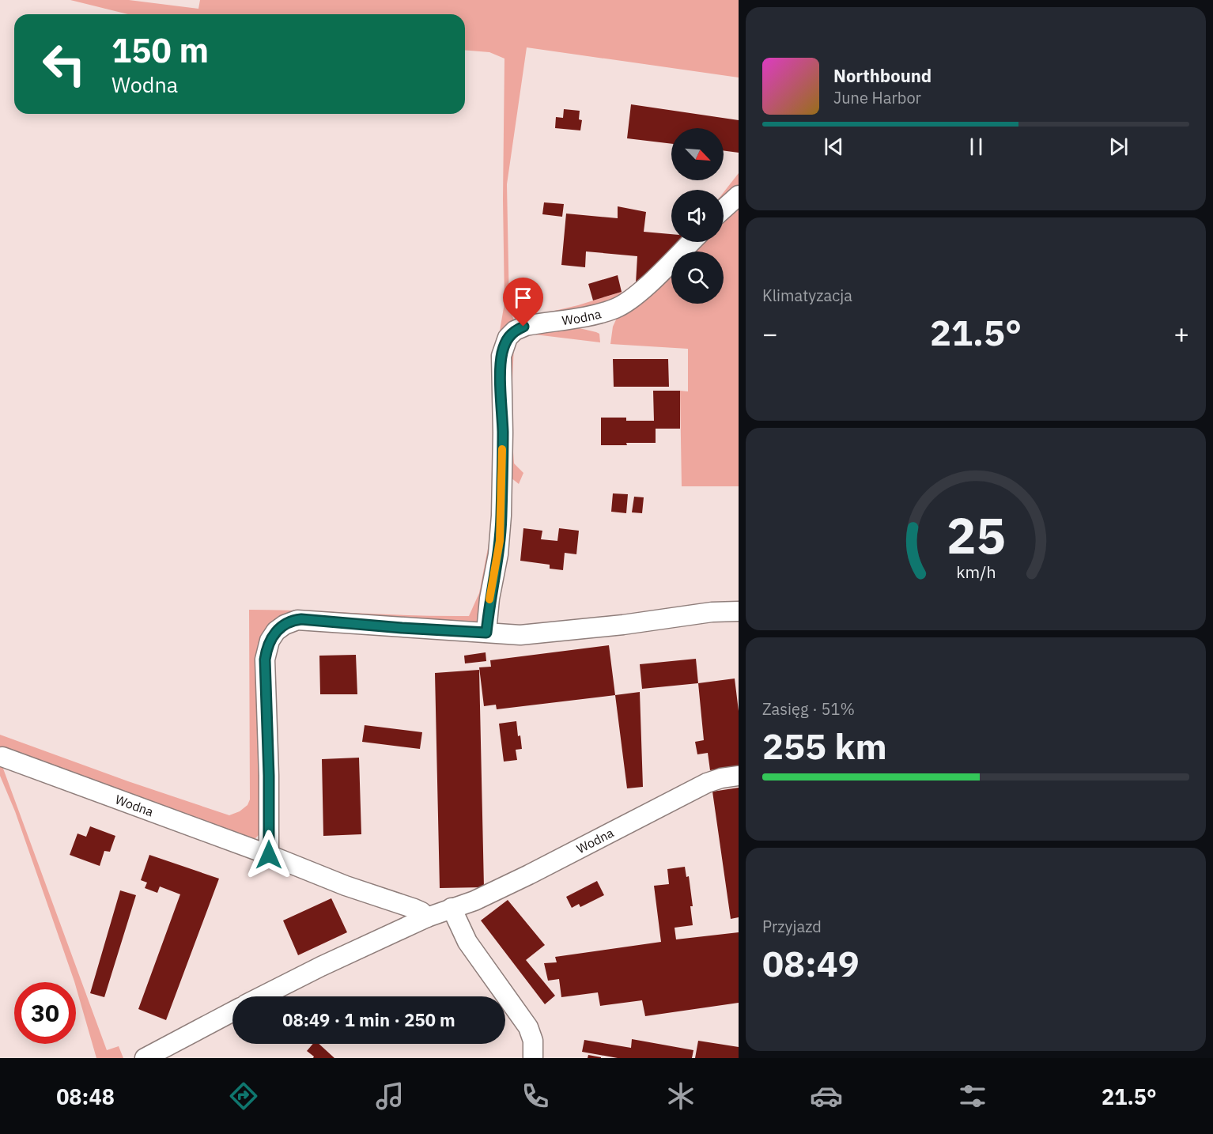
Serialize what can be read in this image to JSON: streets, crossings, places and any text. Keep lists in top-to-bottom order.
{
  "streets": {
    "street": ["Wodna"]
  },
  "north": "bottom right",
  "page": {
    "turn": ["150 m", "Wodna"],
    "song": ["Northbound", "June Harbor"],
    "tile": [
      "Klimatyzacja",
      ["Zasięg · 51%", "255 km"],
      ["Przyjazd", "08:49"]
    ],
    "heat": ["−", "21.5°", "+"],
    "limit": "30",
    "trip": "08:49 · 1 min · 250 m",
    "tabs": ["08:48", "21.5°"],
    "gauge": ["25", "km/h"]
  }
}
